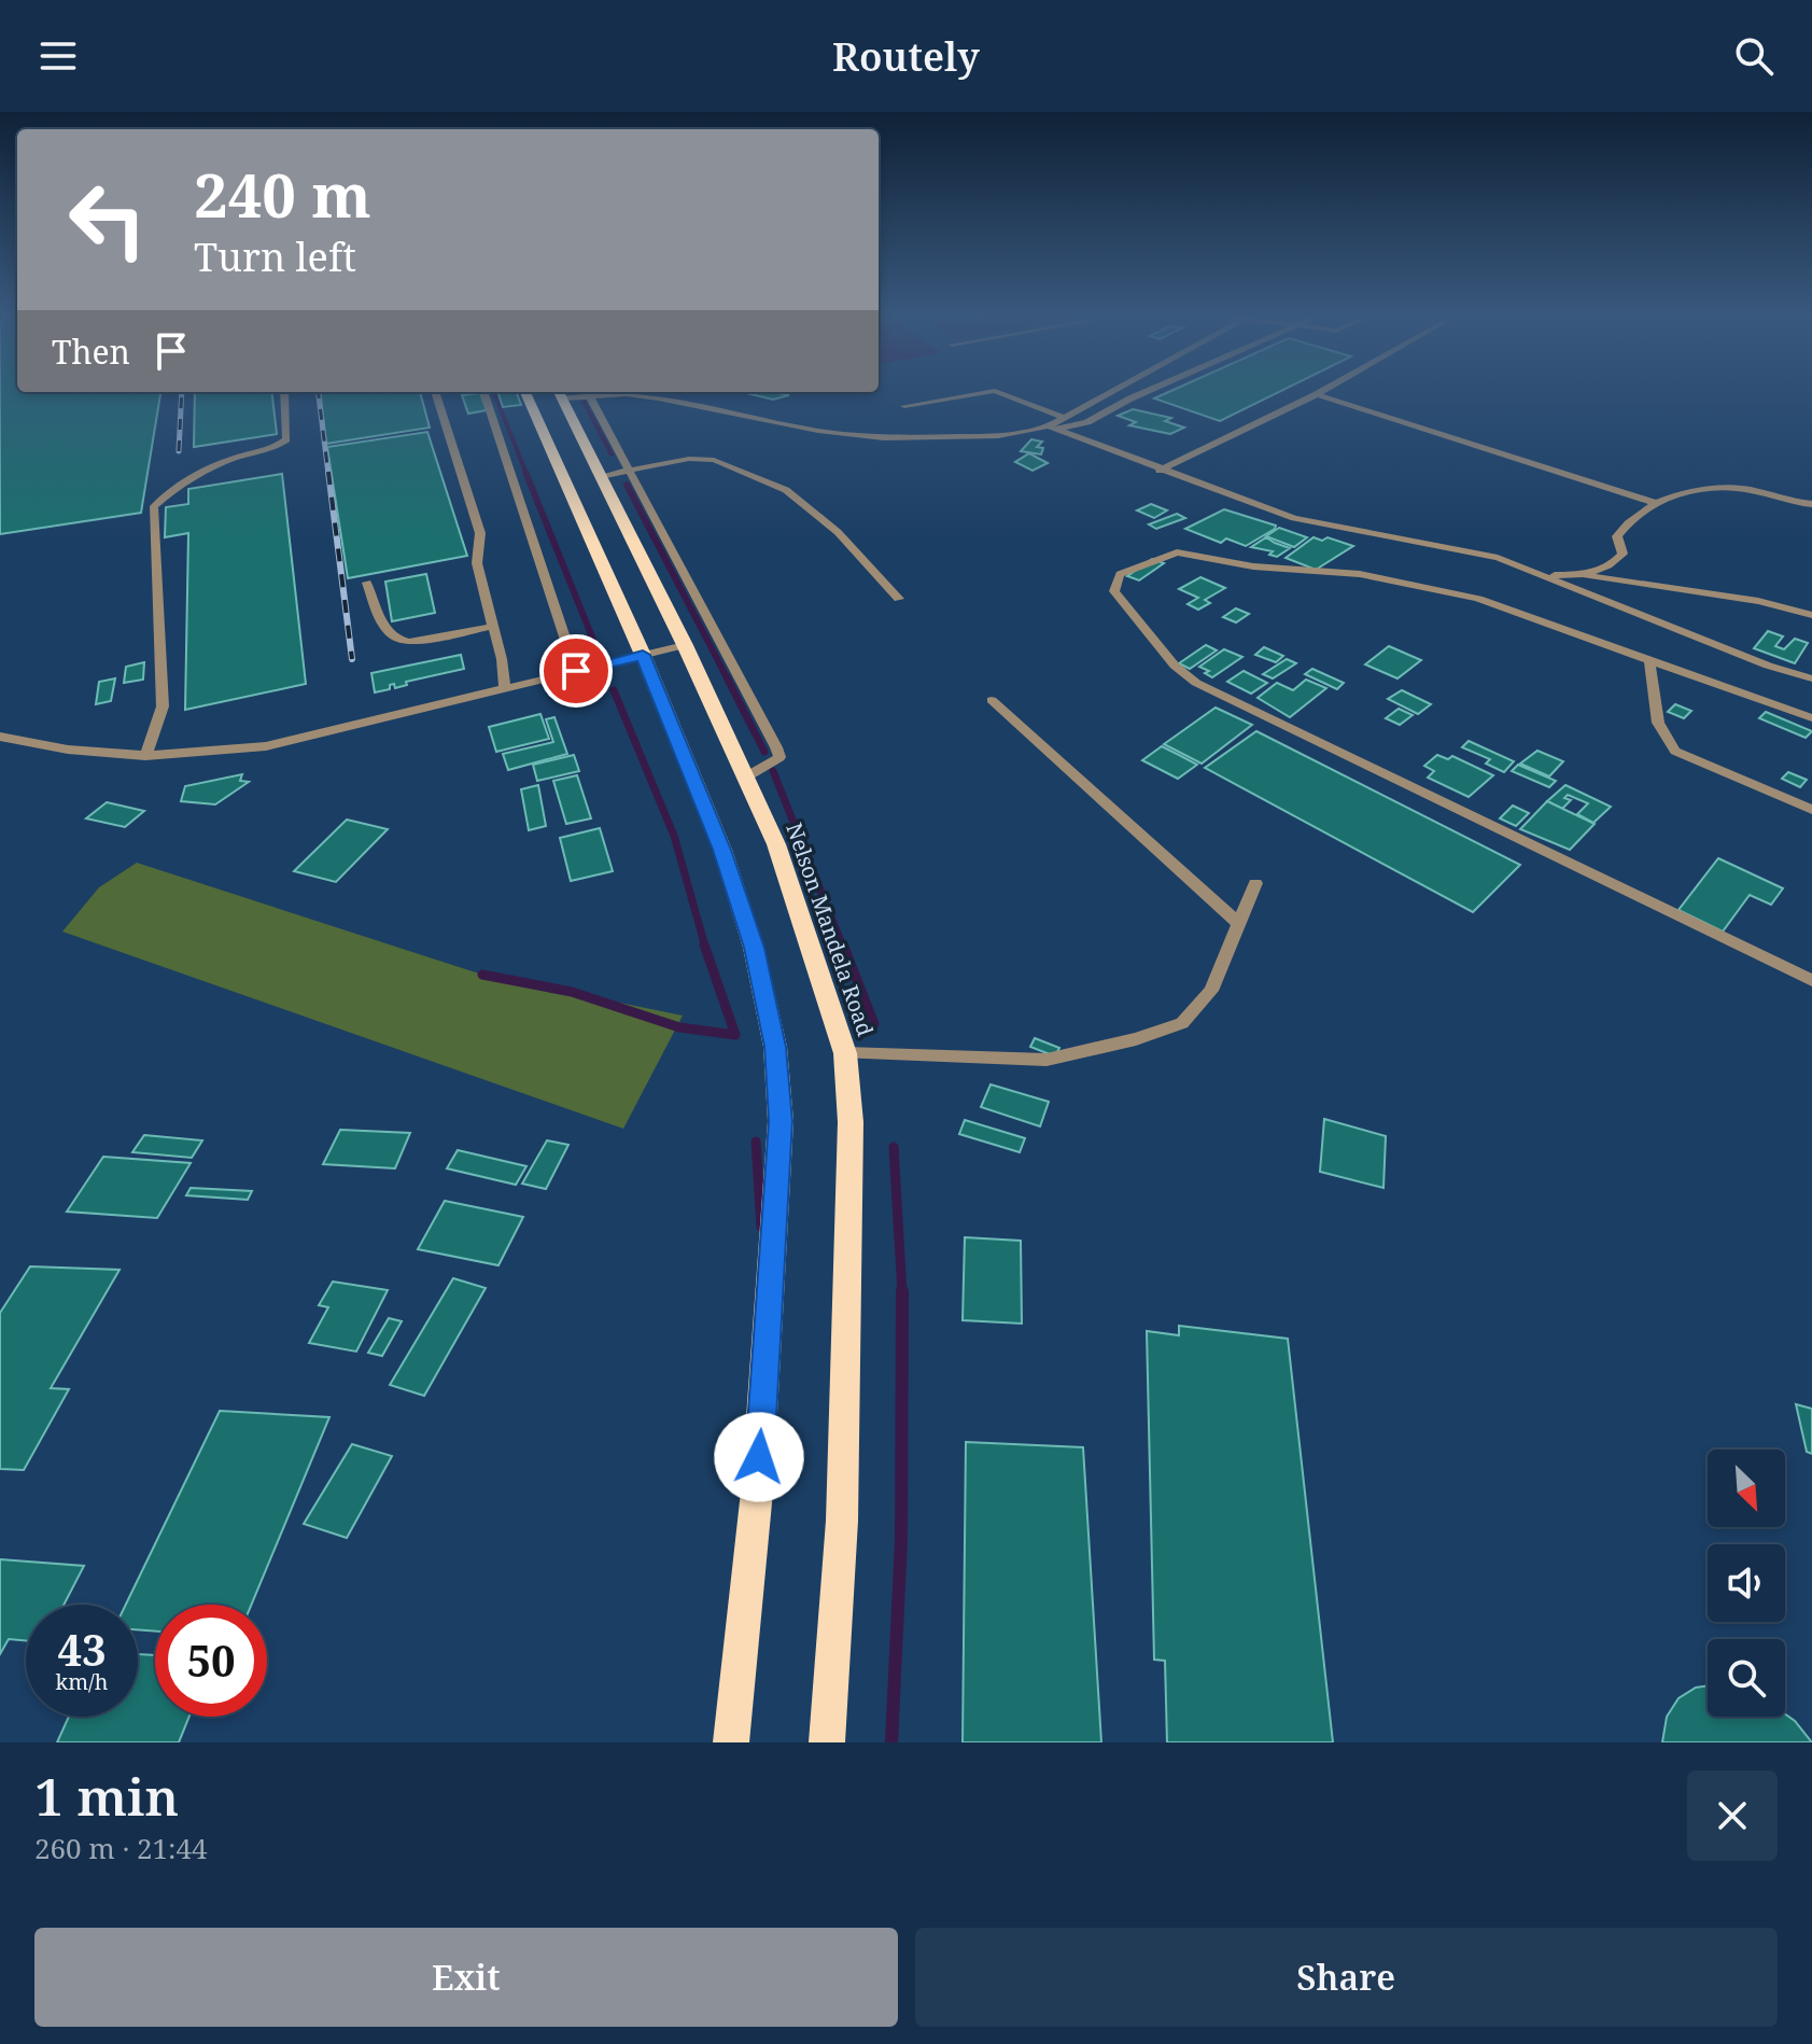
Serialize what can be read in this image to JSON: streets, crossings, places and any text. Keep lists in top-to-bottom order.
{
  "streets": {
    "main road": ["Nelson Mandela Road"]
  },
  "north": "bottom right",
  "page": {
    "header": "Routely",
    "turn": ["240 m", "Turn left"],
    "then": "Then",
    "speed": "43 km/h",
    "limit": "50",
    "heading": ["1 min", "260 m · 21:44"],
    "buttons": ["Exit", "Share"]
  }
}
